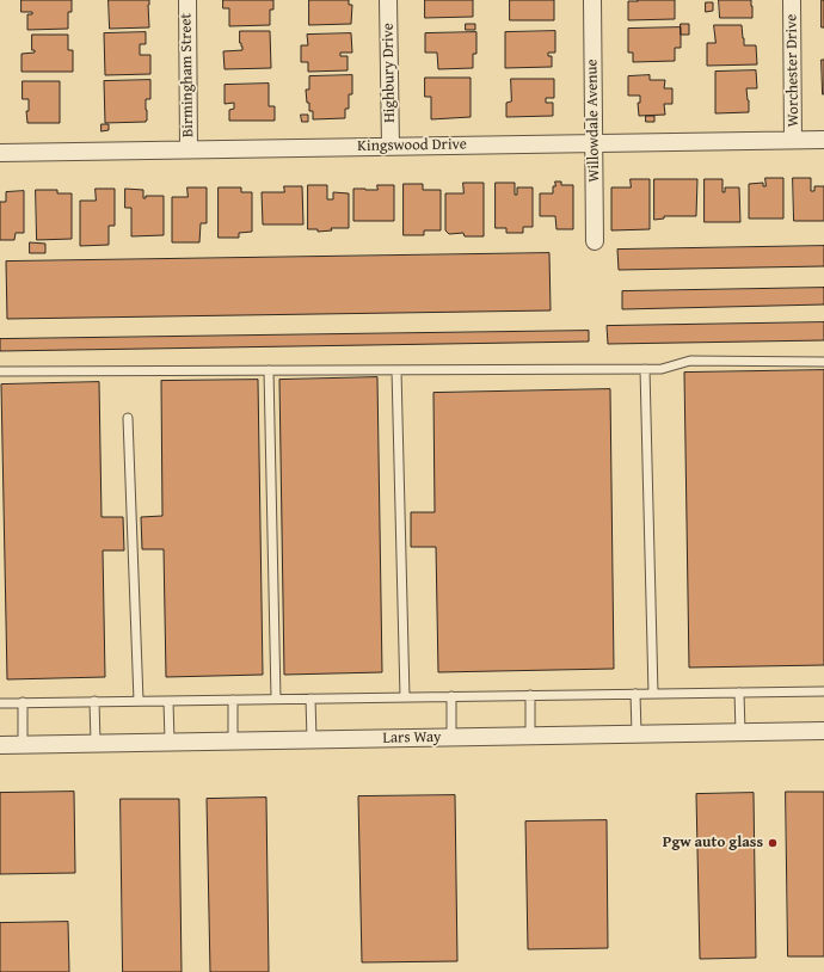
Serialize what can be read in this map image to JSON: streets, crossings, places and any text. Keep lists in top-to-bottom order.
{
  "streets": {
    "street": [
      "Worchester Drive",
      "Highbury Drive",
      "Birmingham Street",
      "Willowdale Avenue",
      "Kingswood Drive",
      "Lars Way"
    ]
  },
  "crossings": [
    ["Worchester Drive", "Kingswood Drive"],
    ["Highbury Drive", "Kingswood Drive"],
    ["Birmingham Street", "Kingswood Drive"],
    ["Willowdale Avenue", "Kingswood Drive"]
  ],
  "places": ["Pgw auto glass"]
}
